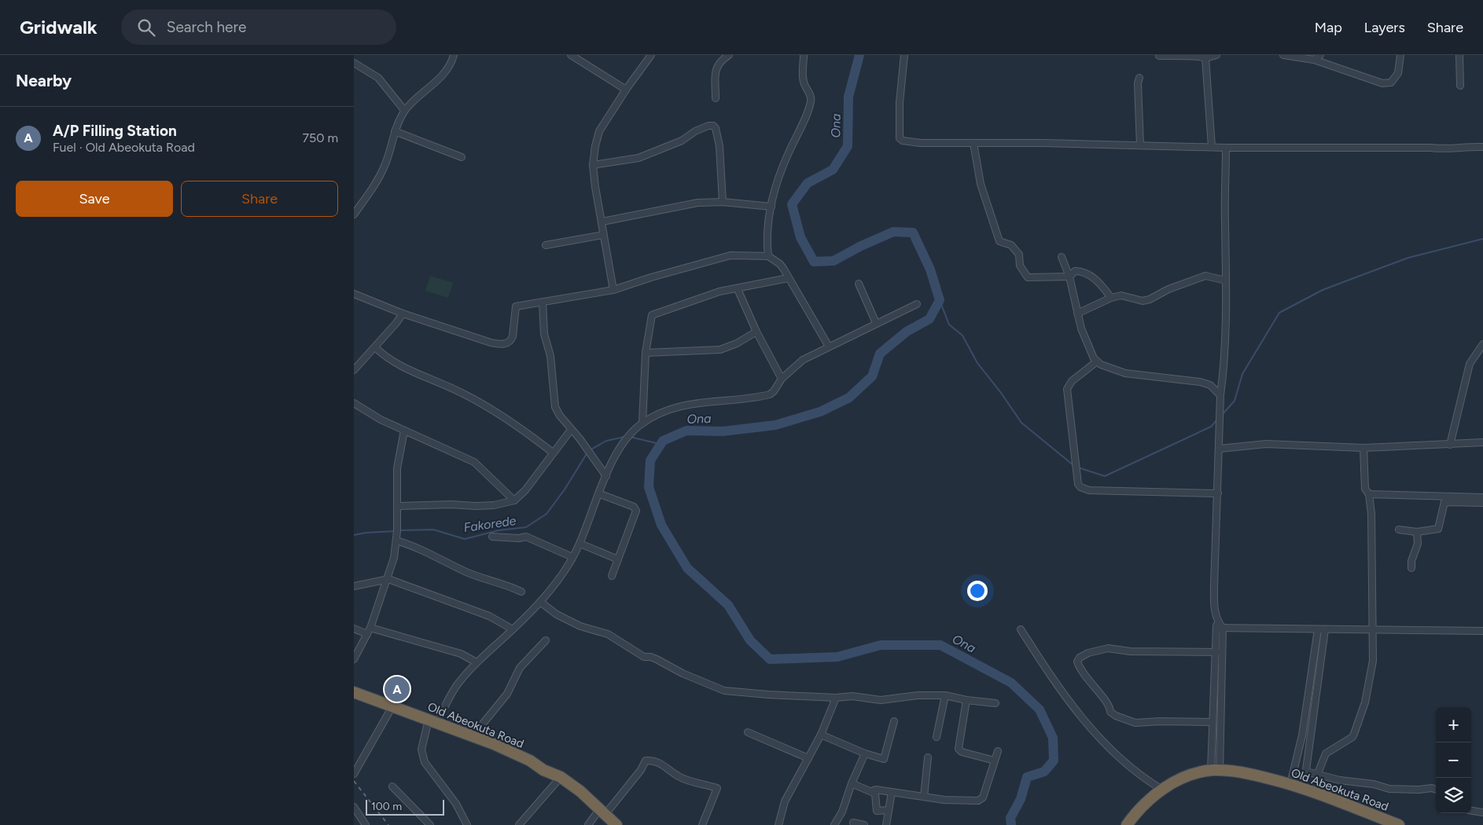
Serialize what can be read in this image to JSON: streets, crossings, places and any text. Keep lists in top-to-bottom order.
{
  "streets": {
    "highway": ["Old Abeokuta Road"]
  },
  "water": ["Ona", "Fakorede"],
  "scale_bar": "100 m",
  "page": {
    "header": "Gridwalk",
    "search": "Search here",
    "nav": ["Map", "Layers", "Share"],
    "heading": "Nearby",
    "list": [
      {
        "mark": "A",
        "name": "A/P Filling Station",
        "note": "Fuel · Old Abeokuta Road",
        "value": "750 m"
      }
    ],
    "buttons": ["Save", "Share"],
    "pins": "A",
    "map_buttons": ["+", "−"],
    "scale": "100 m"
  }
}
